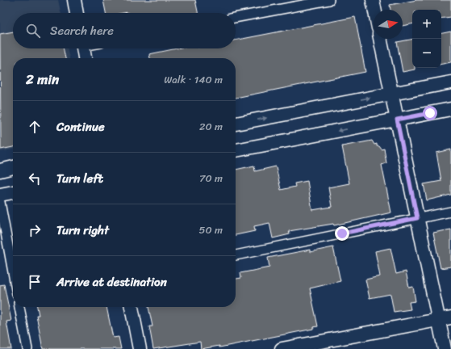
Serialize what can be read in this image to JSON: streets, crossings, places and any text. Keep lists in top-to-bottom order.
{
  "north": "right",
  "page": {
    "map_buttons": ["+", "−"],
    "search": "Search here",
    "heading": ["2 min", "Walk · 140 m"],
    "list": [
      ["Continue", "20 m"],
      ["Turn left", "70 m"],
      ["Turn right", "50 m"],
      "Arrive at destination"
    ]
  }
}
